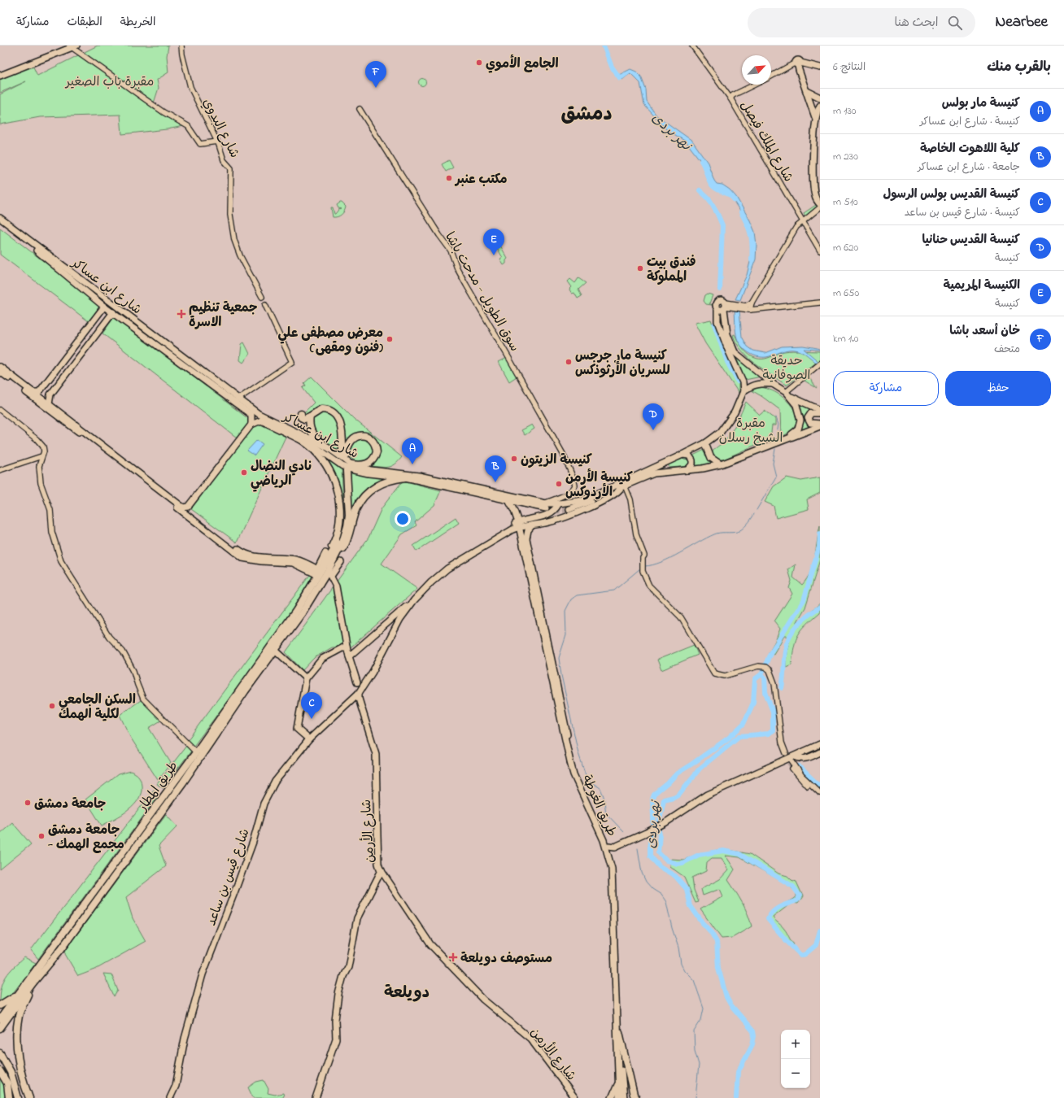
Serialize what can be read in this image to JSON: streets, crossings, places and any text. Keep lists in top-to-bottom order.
{
  "streets": {
    "highway": ["طريق المطار"],
    "main road": [
      "شارع ابن عساكر",
      "طريق الغوطة",
      "شارع الأرمن",
      "شارع قيس بن ساعد"
    ],
    "street": ["شارع البدوي", "شارع الملك فيصل", "سوق الطويل - مدحت باشا"]
  },
  "crossings": [
    ["شارع ابن عساكر", "طريق الغوطة"],
    ["شارع الأرمن", "شارع قيس بن ساعد"]
  ],
  "districts": ["دمشق", "دويلعة"],
  "water": ["نهر بردى"],
  "parks": ["مقبرة باب الصغير", "حديقة الصوفانية", "مقبرة الشيخ رسلان"],
  "places": {
    "other": [
      "الجامع الأموي",
      "مكتب عنبر",
      "فندق بيت المملوكة",
      "معرض مصطفى علي (فنون ومقهى)",
      "كنيسة مار جرجس للسريان الأرثوذكس",
      "كنيسة الزيتون",
      "نادي النضال الرياضي",
      "كنيسة الأرمن الأرذوكس",
      "السكن الجامعي لكلية الهمك",
      "جامعة دمشق",
      "جامعة دمشق - مجمع الهمك"
    ],
    "health": ["جمعية تنظيم الاسرة", "مستوصف دويلعة"]
  },
  "north": "top right",
  "page": {
    "header": "Nearbee",
    "search": "ابحث هنا",
    "nav": ["الخريطة", "الطبقات", "مشاركة"],
    "heading": ["بالقرب منك", "النتائج: 6"],
    "pins": [
      "F",
      "E",
      "D",
      "A",
      "B",
      "C"
    ],
    "list": [
      {
        "mark": "A",
        "name": "كنيسة مار بولس",
        "note": "كنيسة · شارع ابن عساكر",
        "value": "130 m"
      },
      {
        "mark": "B",
        "name": "كلية اللاهوت الخاصة",
        "note": "جامعة · شارع ابن عساكر",
        "value": "230 m"
      },
      {
        "mark": "C",
        "name": "كنيسة القديس بولس الرسول",
        "note": "كنيسة · شارع قيس بن ساعد",
        "value": "510 m"
      },
      {
        "mark": "D",
        "name": "كنيسة القديس حنانيا",
        "note": "كنيسة",
        "value": "620 m"
      },
      {
        "mark": "E",
        "name": "الكنيسة المريمية",
        "note": "كنيسة",
        "value": "650 m"
      },
      {
        "mark": "F",
        "name": "خان أسعد باشا",
        "note": "متحف",
        "value": "1.0 km"
      }
    ],
    "buttons": ["حفظ", "مشاركة"],
    "map_buttons": ["+", "−"]
  }
}
